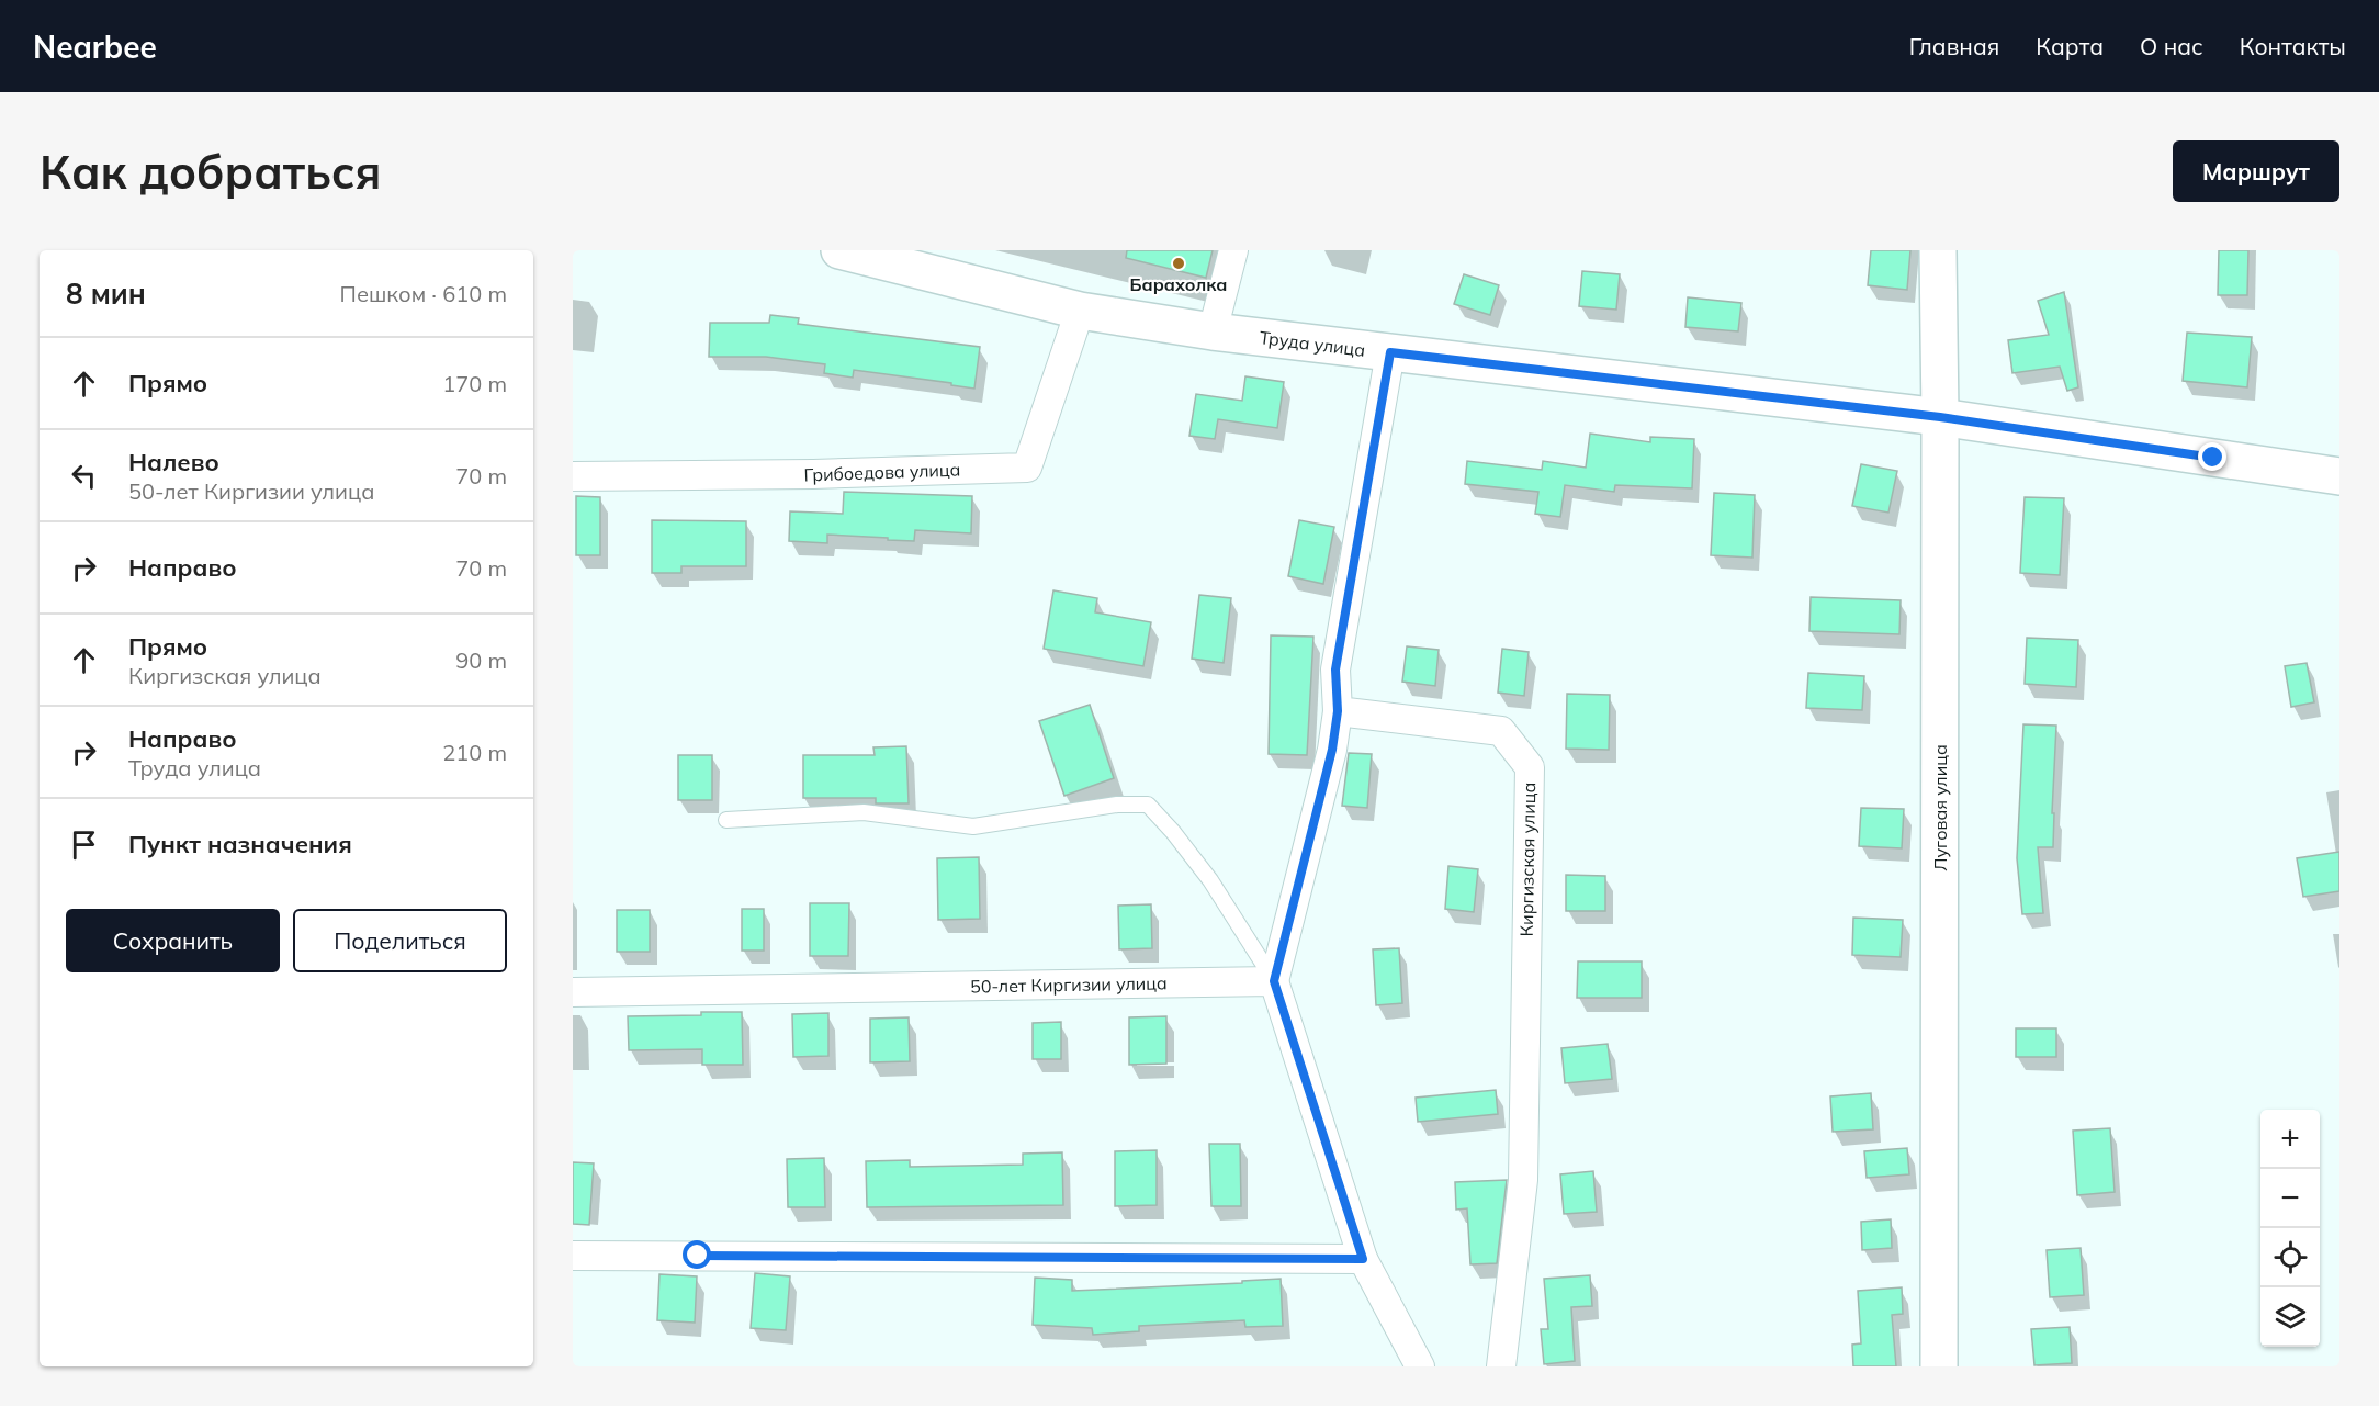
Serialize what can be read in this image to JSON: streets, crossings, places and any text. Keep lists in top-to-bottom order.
{
  "streets": {
    "street": [
      "Труда улица",
      "Грибоедова улица",
      "Луговая улица",
      "Киргизская улица",
      "50-лет Киргизии улица"
    ]
  },
  "crossings": [
    ["Труда улица", "Грибоедова улица"],
    ["Труда улица", "Луговая улица"]
  ],
  "places": ["Барахолка"],
  "page": {
    "header": "Nearbee",
    "nav": [
      "Главная",
      "Карта",
      "О нас",
      "Контакты"
    ],
    "buttons": [
      "Маршрут",
      ["Сохранить", "Поделиться"]
    ],
    "title": "Как добраться",
    "heading": ["8 мин", "Пешком · 610 m"],
    "list": [
      ["Прямо", "170 m"],
      ["Налево", "50-лет Киргизии улица", "70 m"],
      ["Направо", "70 m"],
      ["Прямо", "Киргизская улица", "90 m"],
      ["Направо", "Труда улица", "210 m"],
      "Пункт назначения"
    ],
    "map_buttons": ["+", "−"]
  }
}
